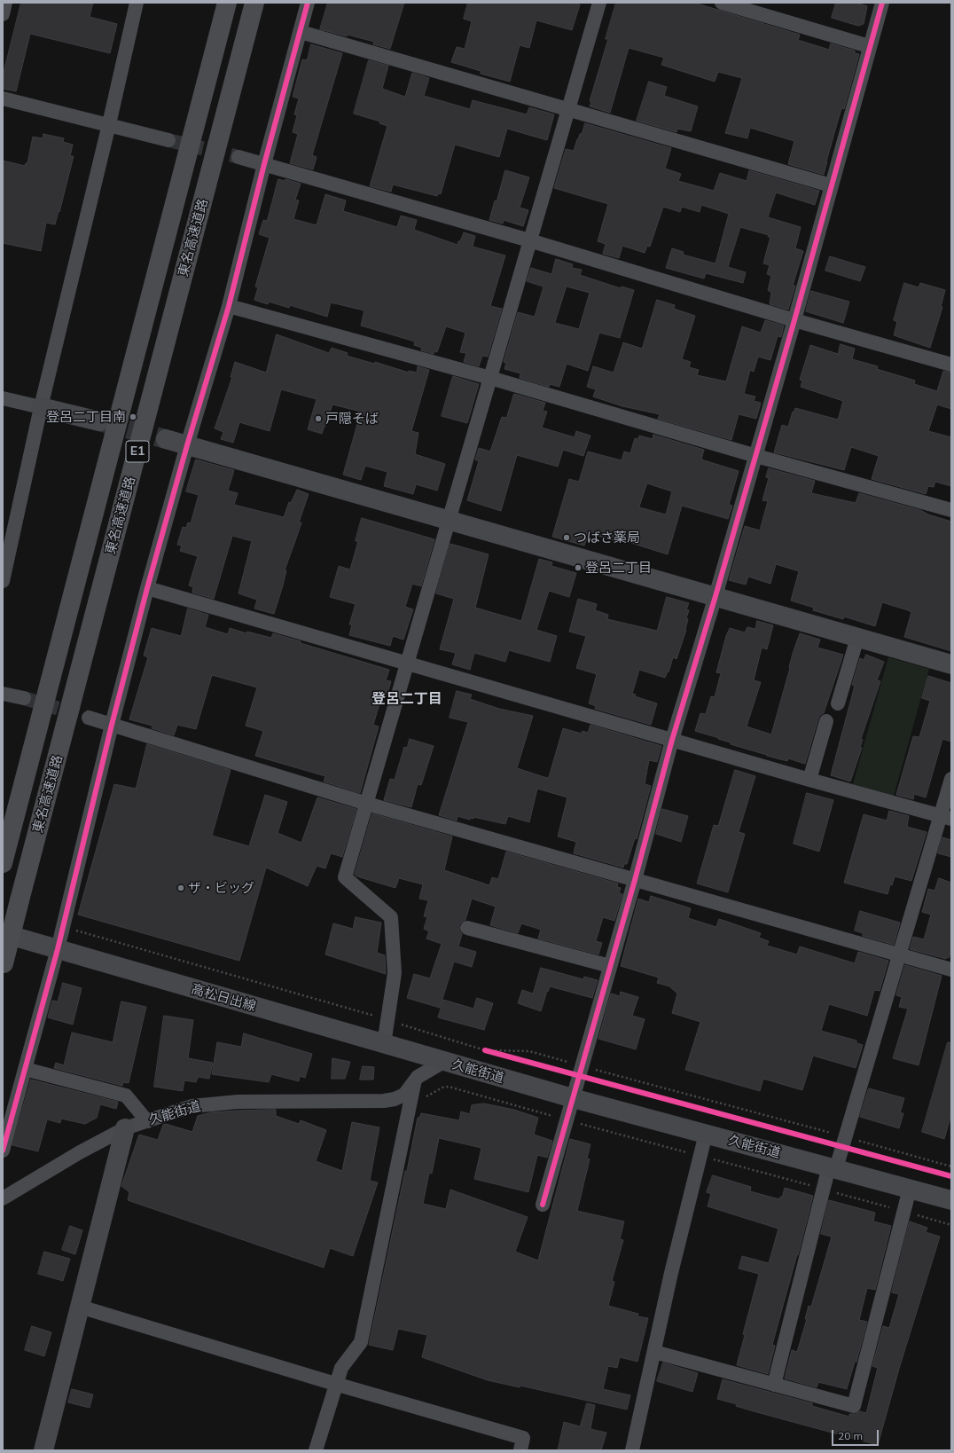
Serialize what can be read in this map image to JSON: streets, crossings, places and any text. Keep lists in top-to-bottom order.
{
  "streets": {
    "highway": ["東名高速道路", "E1"],
    "street": ["高松日出線", "久能街道"]
  },
  "crossings": [
    ["高松日出線", "久能街道"]
  ],
  "districts": ["登呂二丁目"],
  "places": [
    "登呂二丁目南",
    "戸隠そば",
    "つばさ薬局",
    "登呂二丁目",
    "ザ・ビッグ"
  ],
  "scale_bar": "20 m"
}
